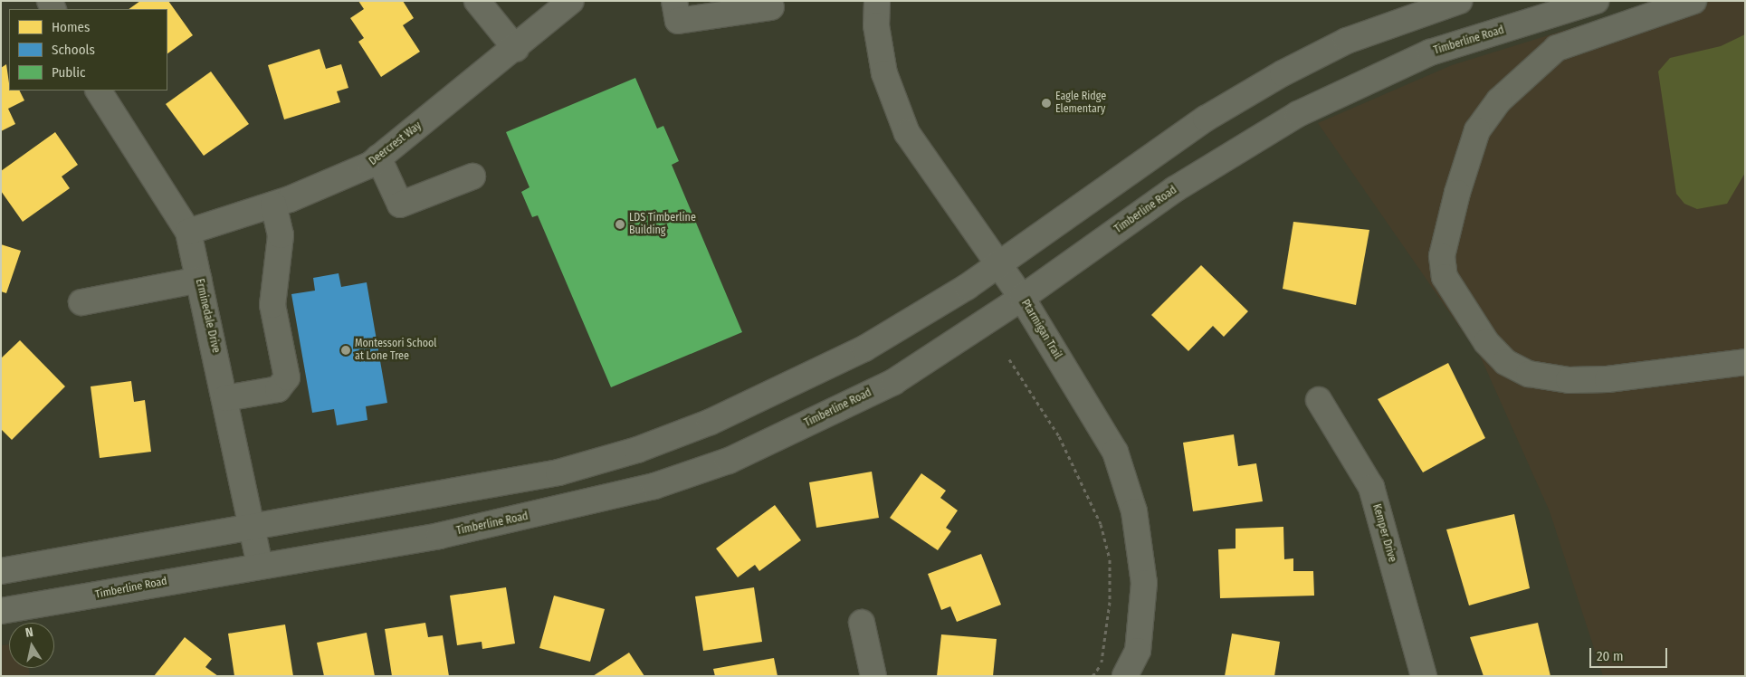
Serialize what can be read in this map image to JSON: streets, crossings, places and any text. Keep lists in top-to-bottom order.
{
  "streets": {
    "street": [
      "Timberline Road",
      "Deercrest Way",
      "Erminedale Drive",
      "Ptarmigan Trail",
      "Kemper Drive"
    ]
  },
  "crossings": [
    ["Timberline Road", "Erminedale Drive"],
    ["Timberline Road", "Ptarmigan Trail"],
    ["Deercrest Way", "Erminedale Drive"]
  ],
  "places": ["Eagle Ridge Elementary", "LDS Timberline Building", "Montessori School at Lone Tree"],
  "legend": ["Homes", "Schools", "Public"],
  "scale_bar": "20 m",
  "north": "top"
}
